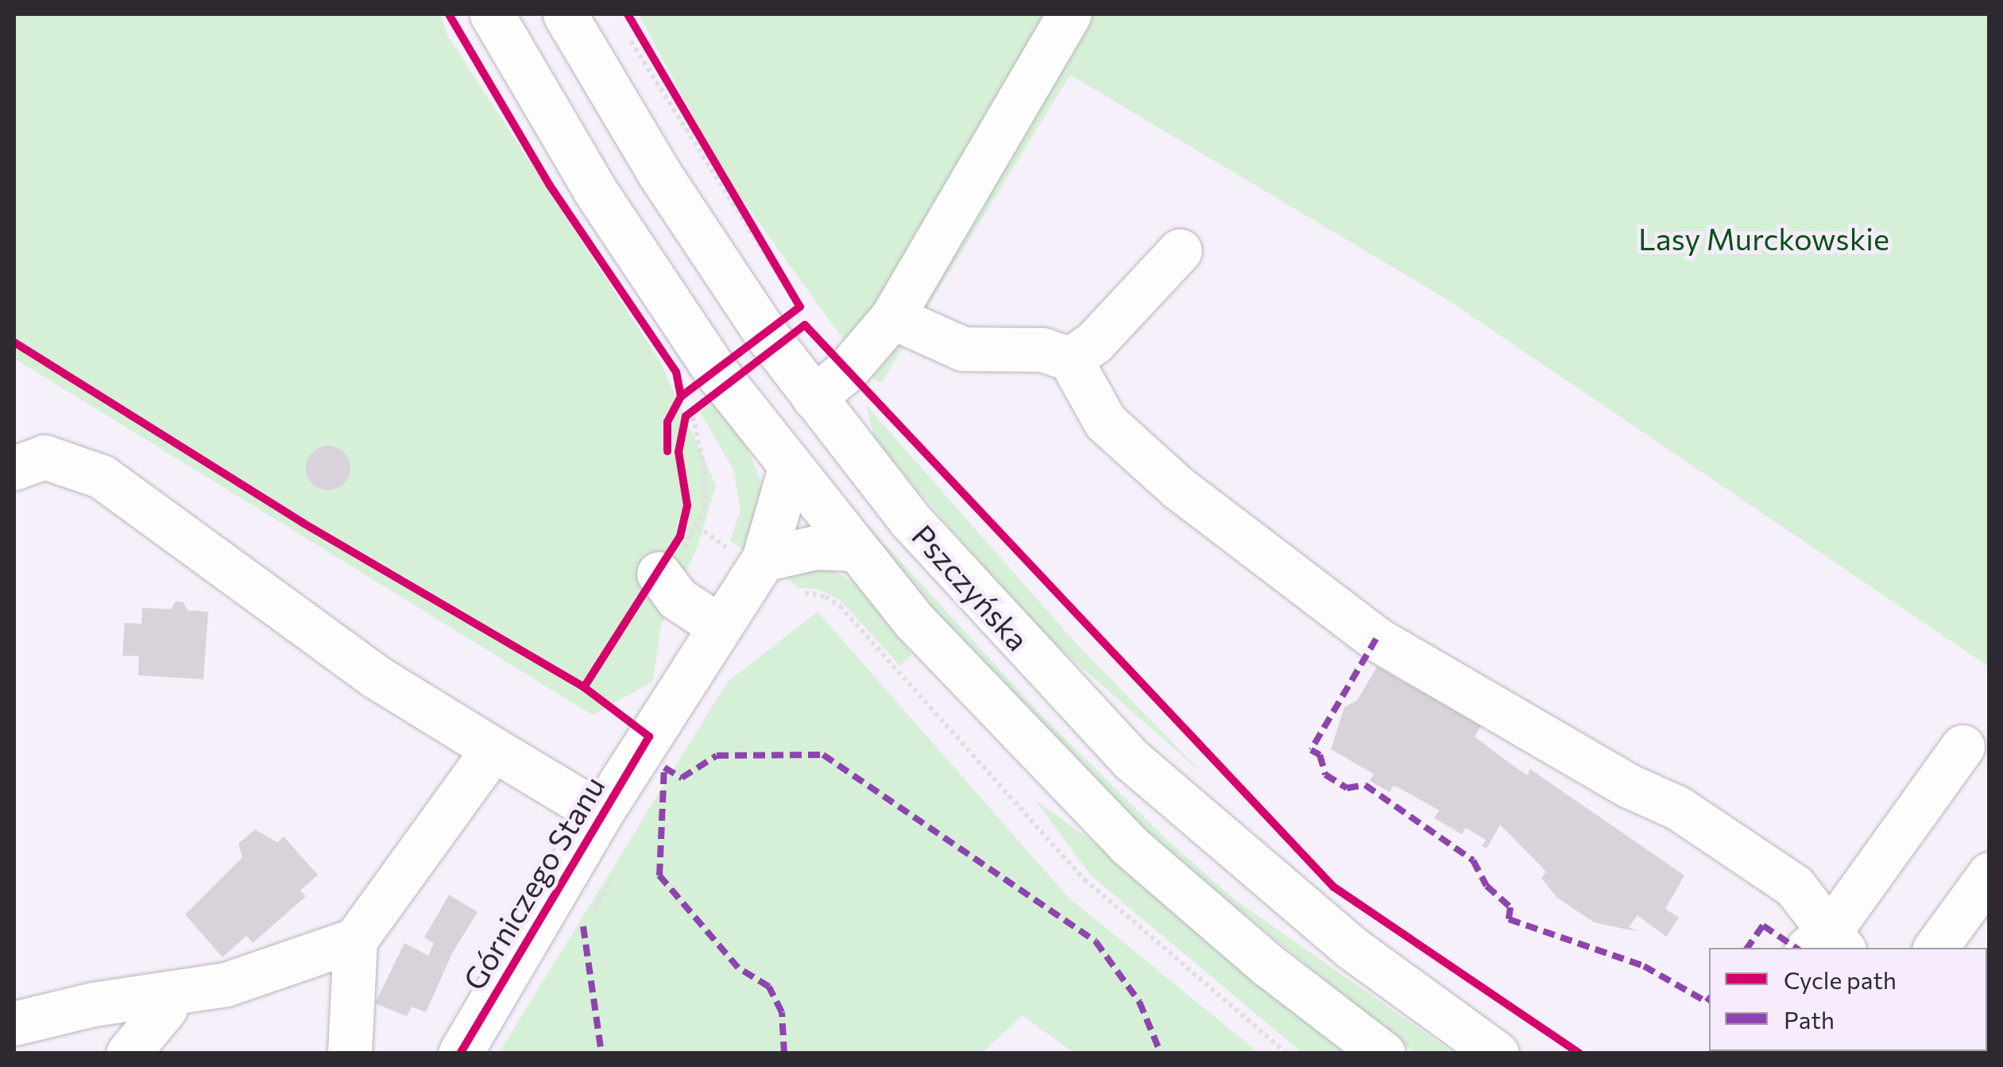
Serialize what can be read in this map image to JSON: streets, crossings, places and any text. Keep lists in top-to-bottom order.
{
  "streets": {
    "main road": ["Pszczyńska", "Górniczego Stanu"]
  },
  "crossings": [
    ["Pszczyńska", "Górniczego Stanu"]
  ],
  "parks": ["Lasy Murckowskie"],
  "legend": ["Cycle path", "Path"]
}
